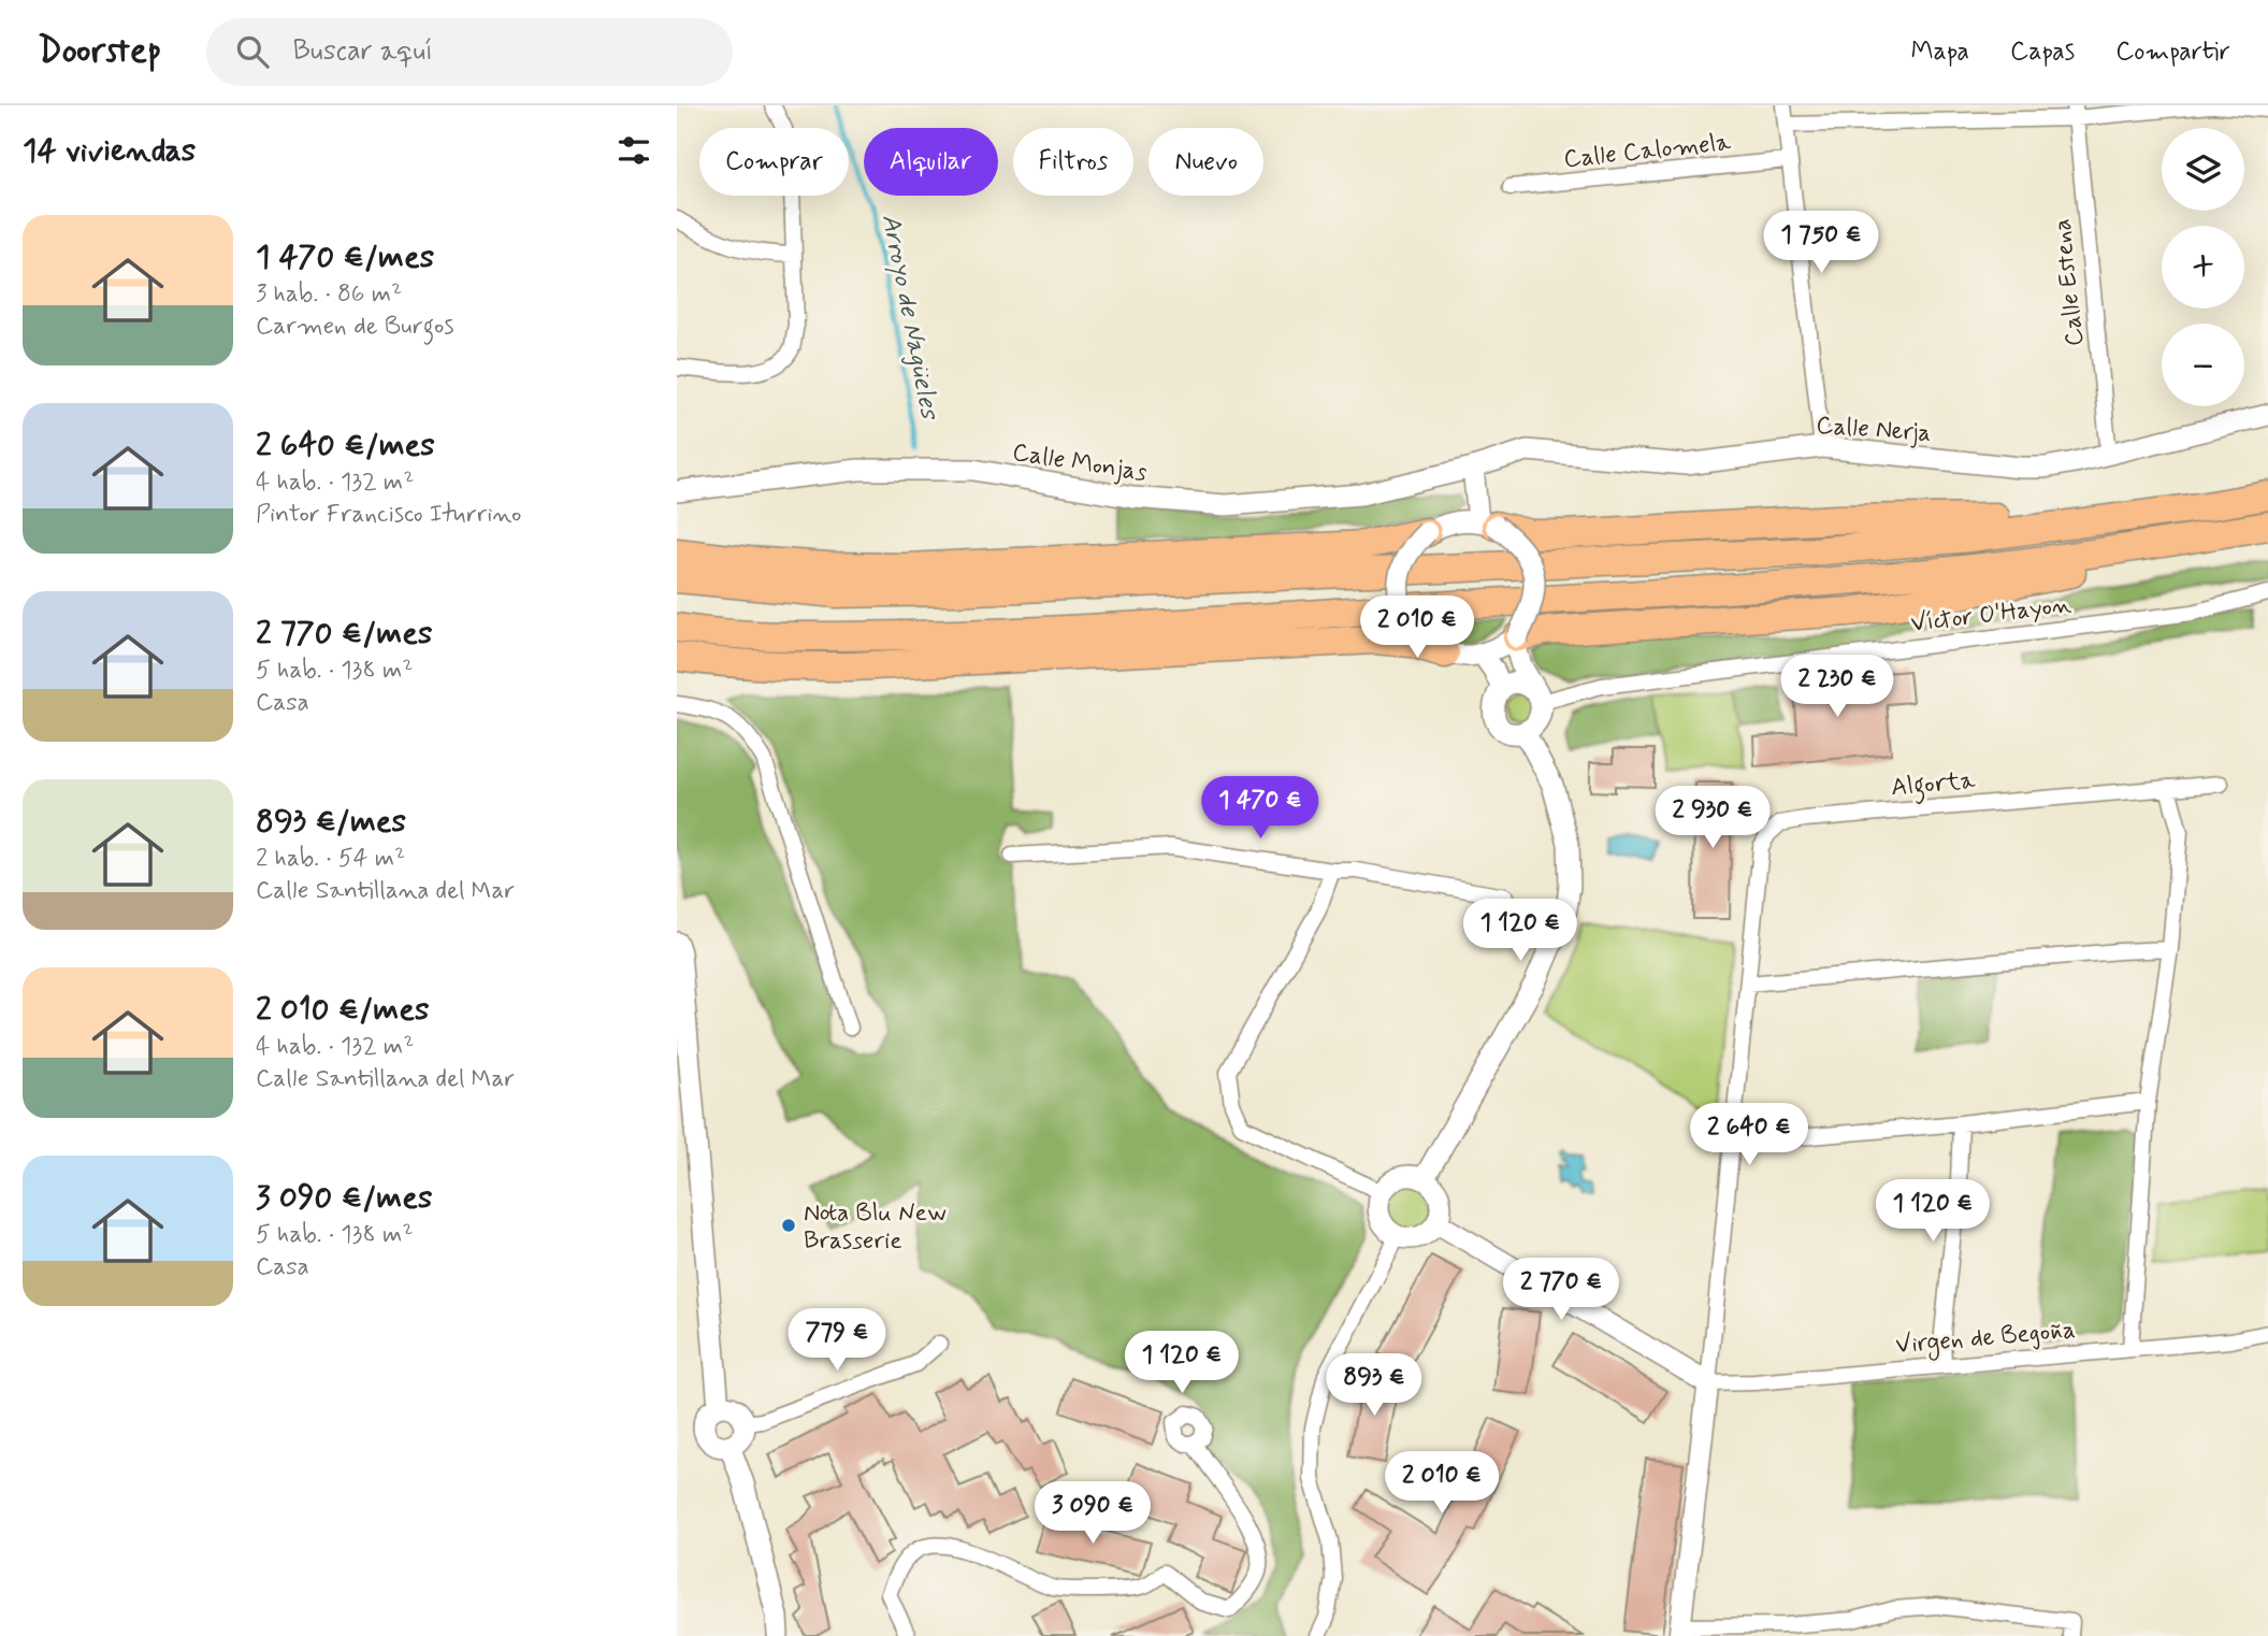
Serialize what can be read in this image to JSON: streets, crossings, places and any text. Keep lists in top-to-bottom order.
{
  "streets": {
    "street": [
      "Calle Calomela",
      "Calle Estena",
      "Calle Nerja",
      "Calle Monjas",
      "Víctor O'Hayon",
      "Algorta",
      "Virgen de Begoña"
    ]
  },
  "crossings": [
    ["Calle Estena", "Calle Nerja"],
    ["Calle Nerja", "Calle Monjas"],
    ["Algorta", "Virgen de Begoña"]
  ],
  "water": ["Arroyo de Nagüeles"],
  "places": ["Nota Blu New Brasserie"],
  "page": {
    "header": "Doorstep",
    "search": "Buscar aquí",
    "nav": ["Mapa", "Capas", "Compartir"],
    "heading": "14 viviendas",
    "map_buttons": ["+", "−"],
    "chip": [
      "Comprar",
      "Alquilar",
      "Filtros",
      "Nuevo"
    ],
    "list": [
      {
        "name": "1 470 €/mes",
        "note": "3 hab. · 86 m² · Carmen de Burgos"
      },
      {
        "name": "2 640 €/mes",
        "note": "4 hab. · 132 m² · Pintor Francisco Iturrino"
      },
      {
        "name": "2 770 €/mes",
        "note": "5 hab. · 138 m² · Casa"
      },
      {
        "name": "893 €/mes",
        "note": "2 hab. · 54 m² · Calle Santillana del Mar"
      },
      {
        "name": "2 010 €/mes",
        "note": "4 hab. · 132 m² · Calle Santillana del Mar"
      },
      {
        "name": "3 090 €/mes",
        "note": "5 hab. · 138 m² · Casa"
      }
    ],
    "price": [
      "1 750 €",
      "2 010 €",
      "2 230 €",
      "1 470 €",
      "2 930 €",
      "1 120 €",
      "2 640 €",
      "1 120 €",
      "2 770 €",
      "779 €",
      "1 120 €",
      "893 €",
      "2 010 €",
      "3 090 €"
    ]
  }
}
